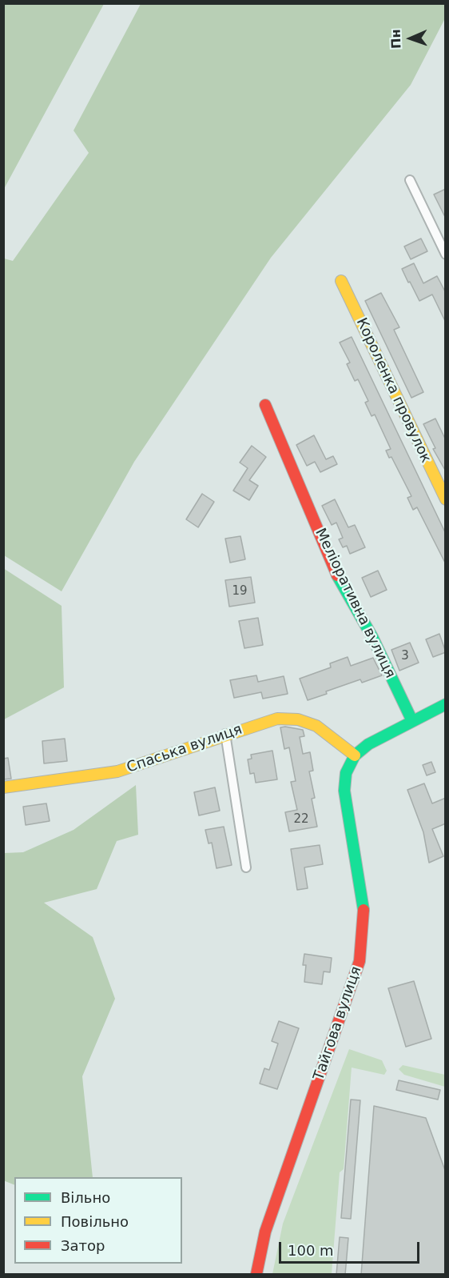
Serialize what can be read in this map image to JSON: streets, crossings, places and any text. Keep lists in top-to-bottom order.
{
  "streets": {
    "street": [
      "Короленка провулок",
      "Меліоративна вулиця",
      "Спаська вулиця",
      "Тайгова вулиця"
    ]
  },
  "crossings": [
    ["Спаська вулиця", "Тайгова вулиця"]
  ],
  "house_numbers": ["19", "3", "22"],
  "legend": ["Вільно", "Повільно", "Затор"],
  "scale_bar": "100 m",
  "north": "left"
}
